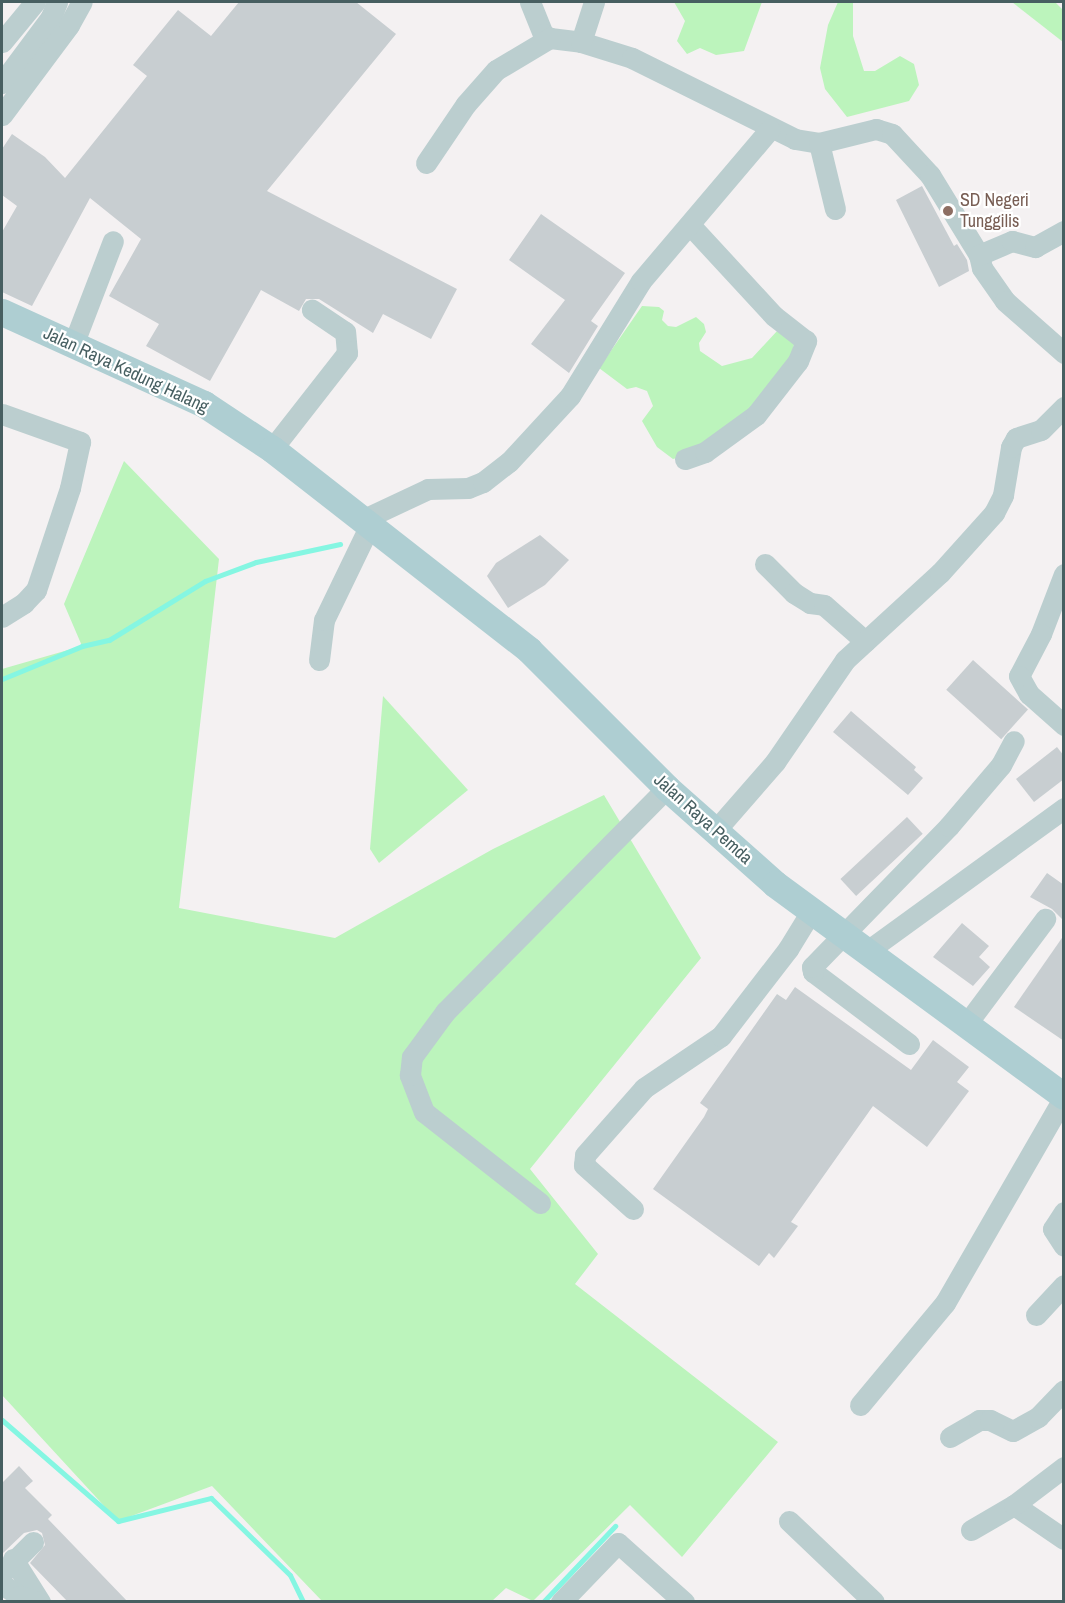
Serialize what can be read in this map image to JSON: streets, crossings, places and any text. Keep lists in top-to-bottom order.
{
  "streets": {
    "main road": ["Jalan Raya Kedung Halang", "Jalan Raya Pemda"]
  },
  "crossings": [
    ["Jalan Raya Kedung Halang", "Jalan Raya Pemda"]
  ],
  "places": ["SD Negeri Tunggilis"]
}
